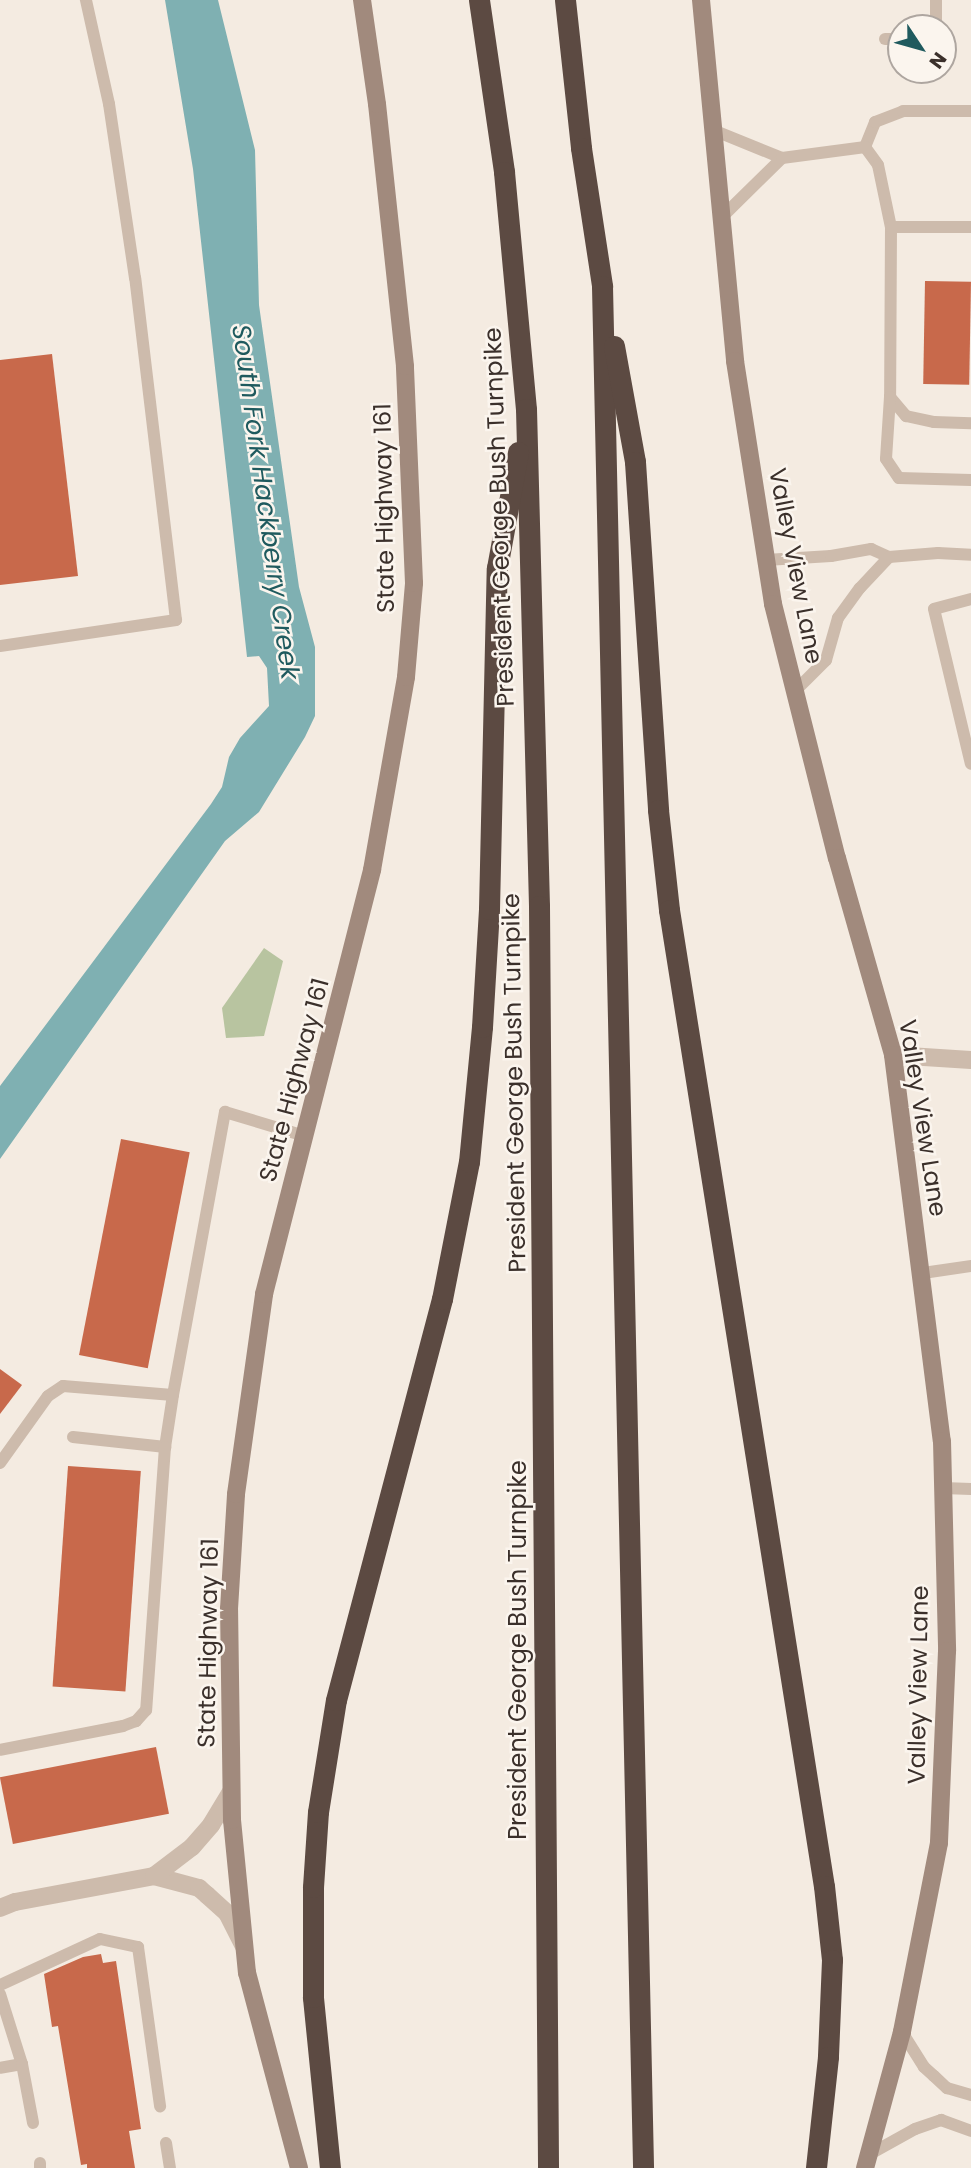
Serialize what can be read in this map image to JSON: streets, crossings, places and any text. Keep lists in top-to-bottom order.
{
  "streets": {
    "highway": ["President George Bush Turnpike"],
    "main road": ["State Highway 161", "Valley View Lane"]
  },
  "water": ["South Fork Hackberry Creek"],
  "north": "bottom right"
}
